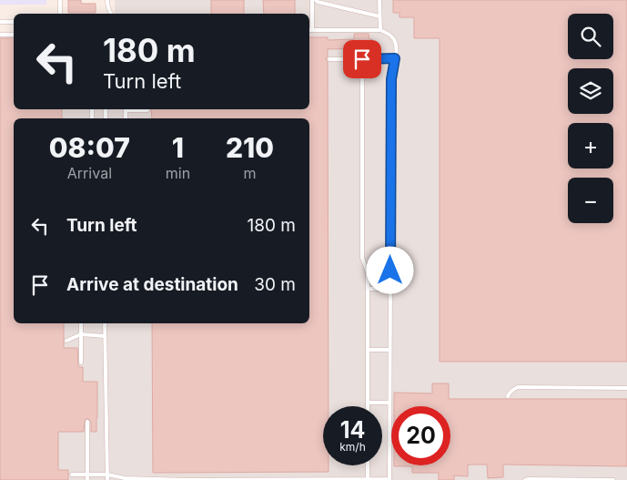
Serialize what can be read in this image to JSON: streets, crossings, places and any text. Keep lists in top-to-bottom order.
{
  "page": {
    "map_buttons": ["+", "−"],
    "turn": ["180 m", "Turn left"],
    "eta": [
      "08:07",
      "Arrival",
      "1",
      "min",
      "210",
      "m"
    ],
    "list": [
      {
        "name": "Turn left",
        "value": "180 m"
      },
      {
        "name": "Arrive at destination",
        "value": "30 m"
      }
    ],
    "speed": "14 km/h",
    "limit": "20"
  }
}
